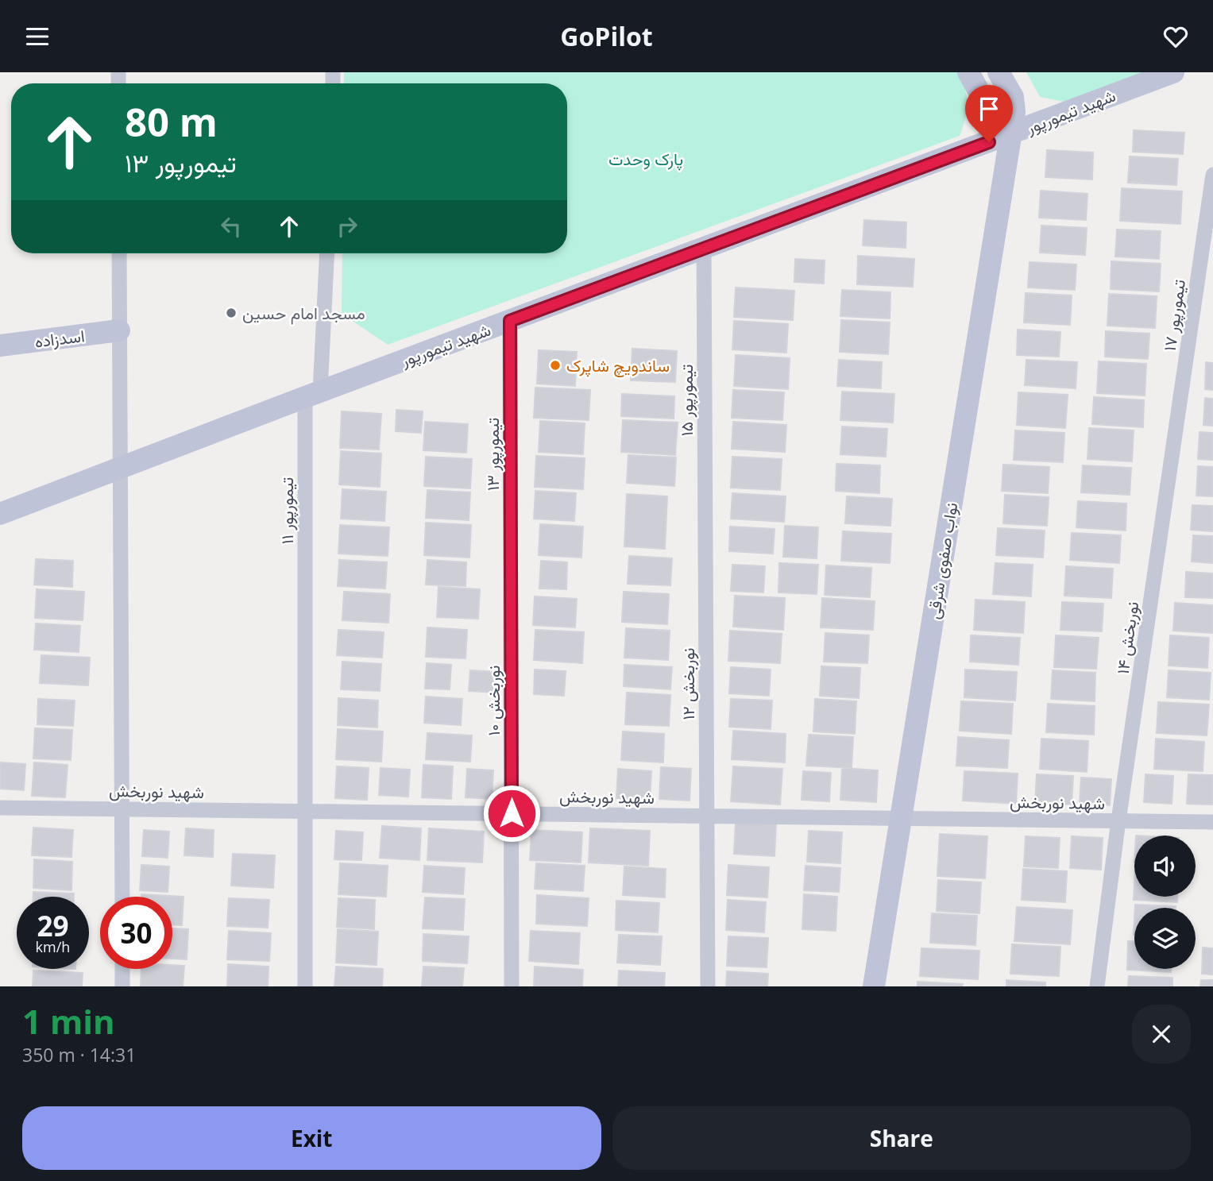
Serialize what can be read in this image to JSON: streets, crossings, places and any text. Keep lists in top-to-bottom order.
{
  "streets": {
    "street": [
      "شهید تیمورپور",
      "تیمورپور ۱۷",
      "اسدزاده",
      "تیمورپور ۱۵",
      "تیمورپور ۱۳",
      "تیمورپور ۱۱",
      "نواب صفوی شرقی",
      "نوربخش ۱۴",
      "نوربخش ۱۲",
      "نوربخش ۱۰",
      "شهید نوربخش"
    ]
  },
  "crossings": [
    ["شهید تیمورپور", "تیمورپور ۱۵"],
    ["شهید تیمورپور", "تیمورپور ۱۳"],
    ["شهید تیمورپور", "تیمورپور ۱۱"],
    ["شهید تیمورپور", "نواب صفوی شرقی"],
    ["تیمورپور ۱۷", "نوربخش ۱۴"],
    ["تیمورپور ۱۵", "نوربخش ۱۲"],
    ["تیمورپور ۱۳", "نوربخش ۱۰"],
    ["تیمورپور ۱۱", "شهید نوربخش"],
    ["نواب صفوی شرقی", "شهید نوربخش"],
    ["نوربخش ۱۴", "شهید نوربخش"],
    ["نوربخش ۱۲", "شهید نوربخش"],
    ["نوربخش ۱۰", "شهید نوربخش"]
  ],
  "parks": ["پارک وحدت"],
  "places": ["مسجد امام حسین", "ساندویچ شاپرک"],
  "page": {
    "header": "GoPilot",
    "turn": ["80 m", "تیمورپور ۱۳"],
    "speed": "29 km/h",
    "limit": "30",
    "heading": ["1 min", "350 m · 14:31"],
    "buttons": ["Exit", "Share"]
  }
}
